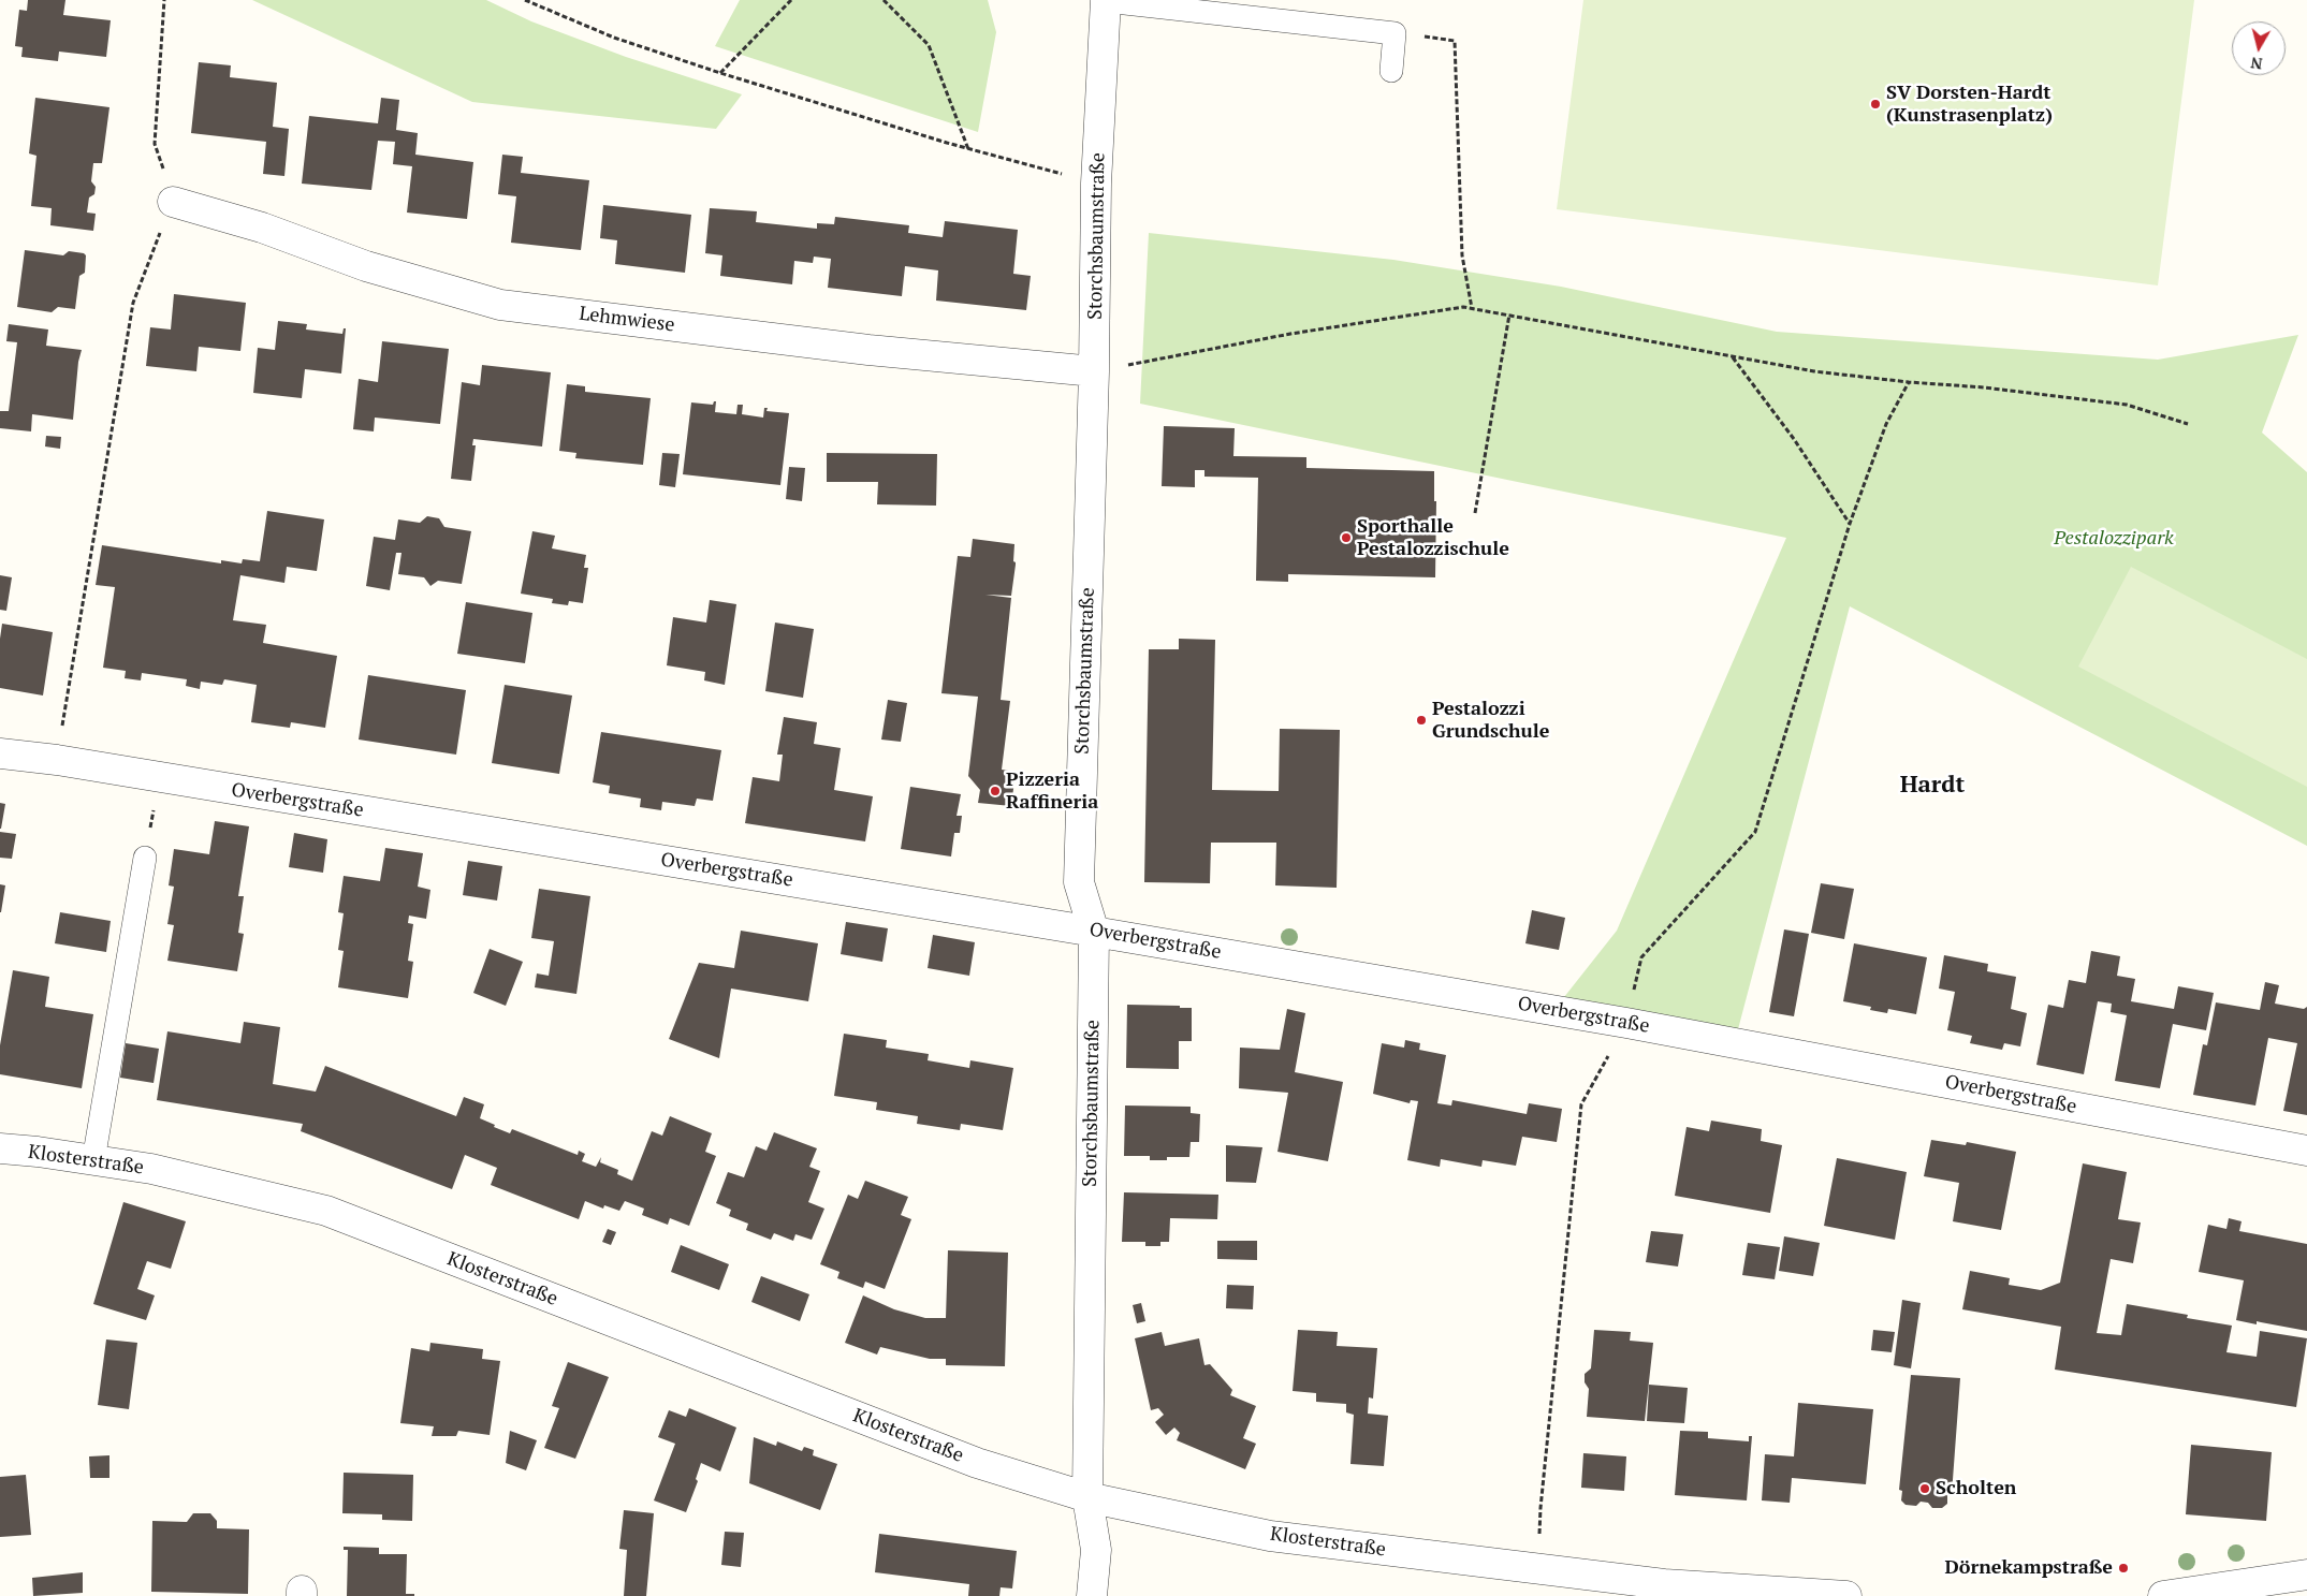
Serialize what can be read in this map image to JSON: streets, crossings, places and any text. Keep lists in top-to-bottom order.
{
  "streets": {
    "street": [
      "Storchsbaumstraße",
      "Lehmwiese",
      "Overbergstraße",
      "Klosterstraße"
    ]
  },
  "crossings": [
    ["Storchsbaumstraße", "Lehmwiese"],
    ["Storchsbaumstraße", "Overbergstraße"],
    ["Storchsbaumstraße", "Klosterstraße"]
  ],
  "districts": ["Hardt"],
  "parks": ["Pestalozzipark"],
  "places": [
    "SV Dorsten-Hardt (Kunstrasenplatz)",
    "Sporthalle Pestalozzischule",
    "Pestalozzi Grundschule",
    "Pizzeria Raffineria",
    "Scholten",
    "Dörnekampstraße"
  ],
  "north": "bottom"
}
